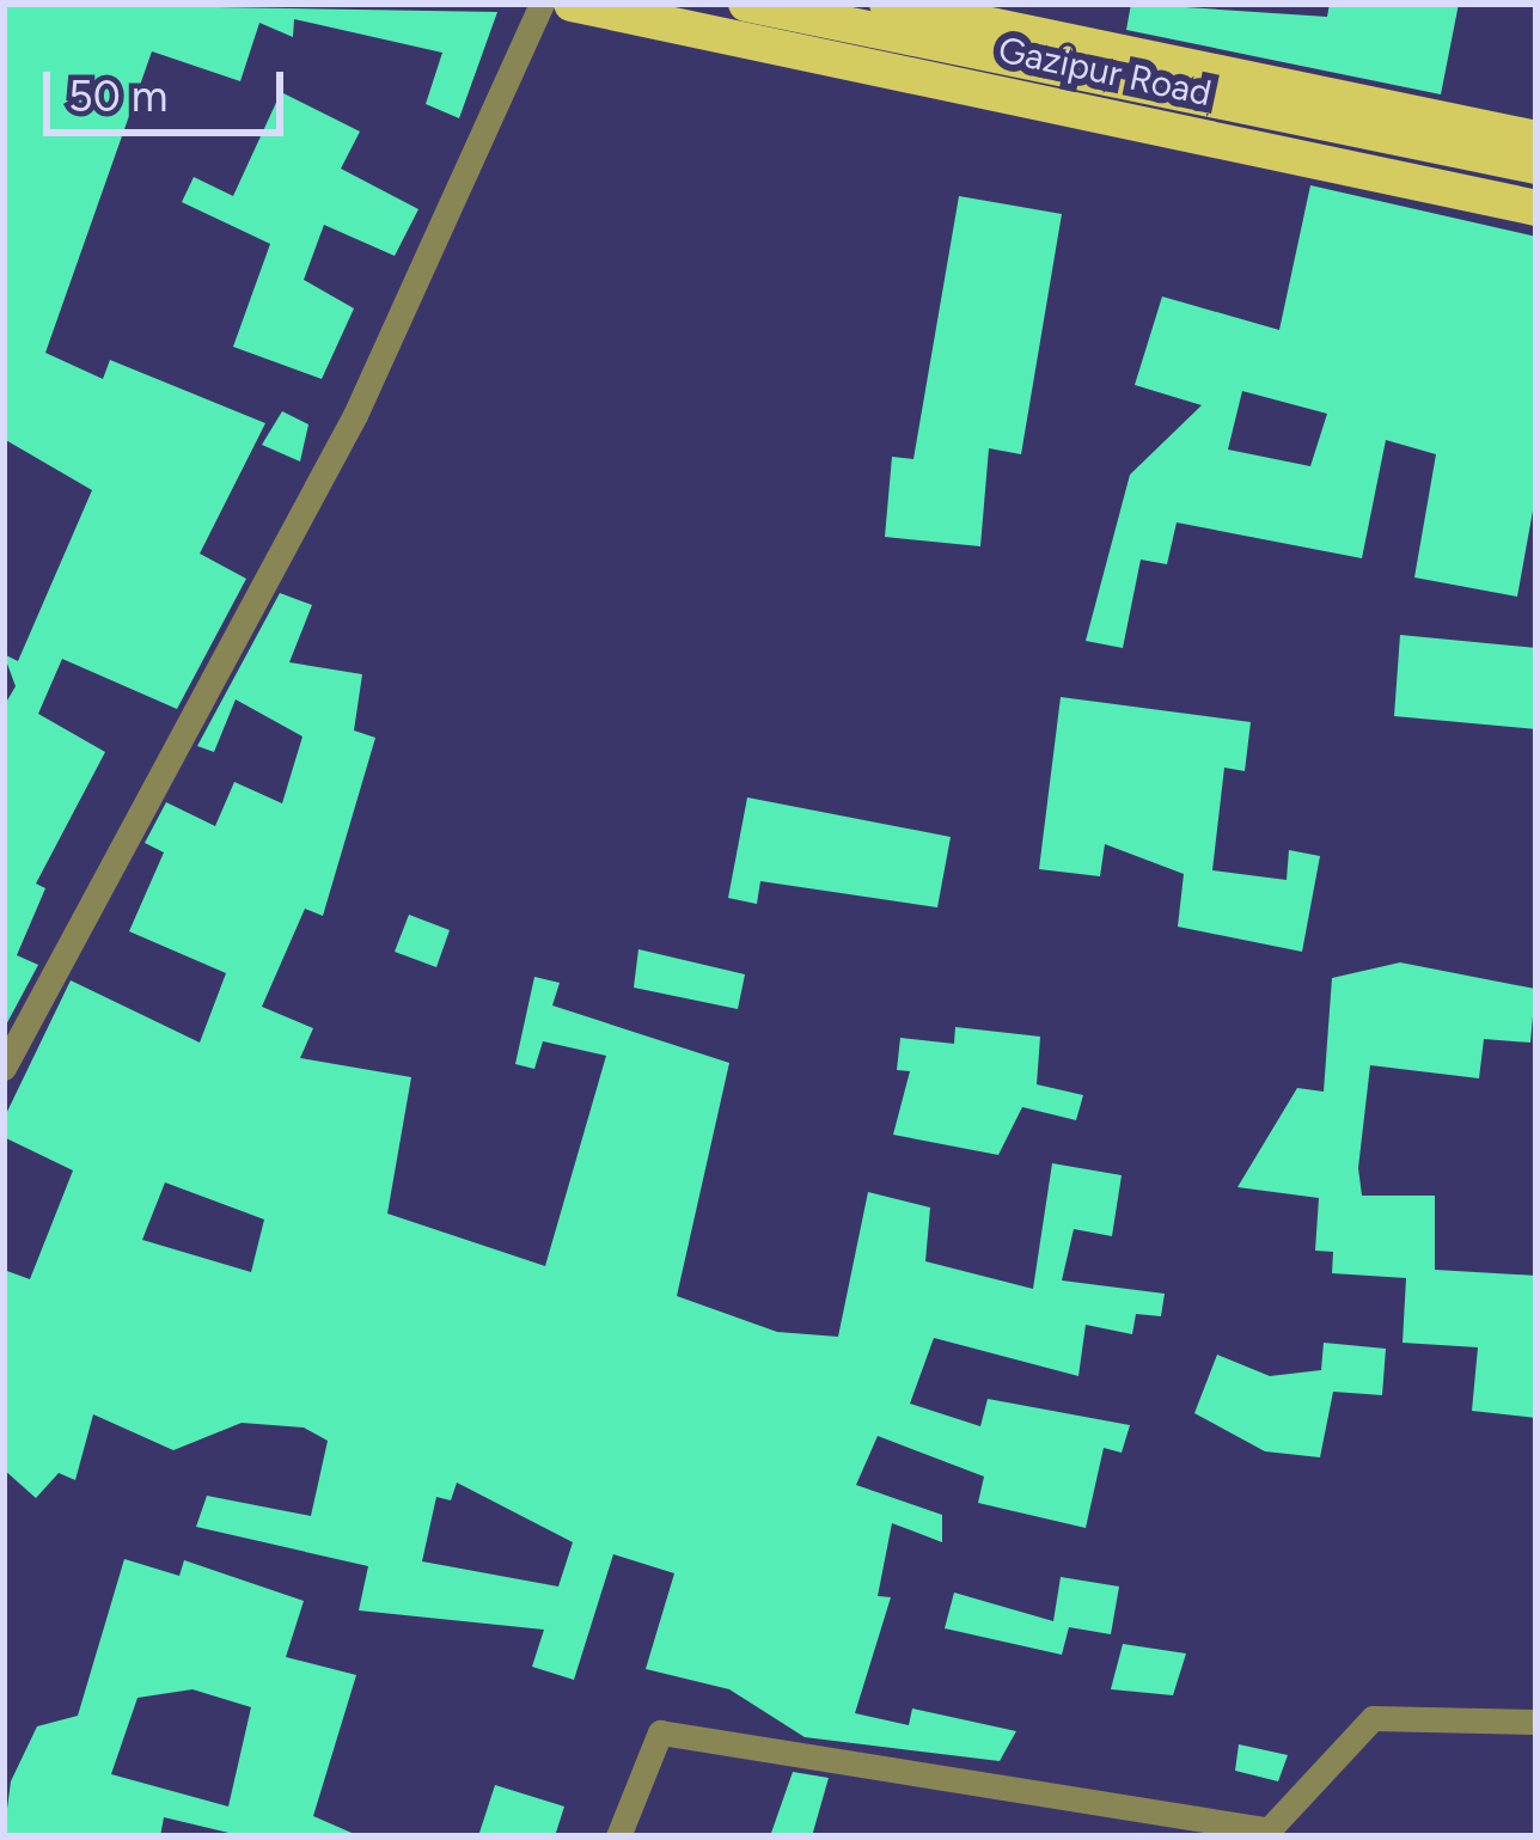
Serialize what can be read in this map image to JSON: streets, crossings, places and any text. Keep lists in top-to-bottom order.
{
  "streets": {
    "main road": ["Gazipur Road"]
  },
  "scale_bar": "50 m"
}
